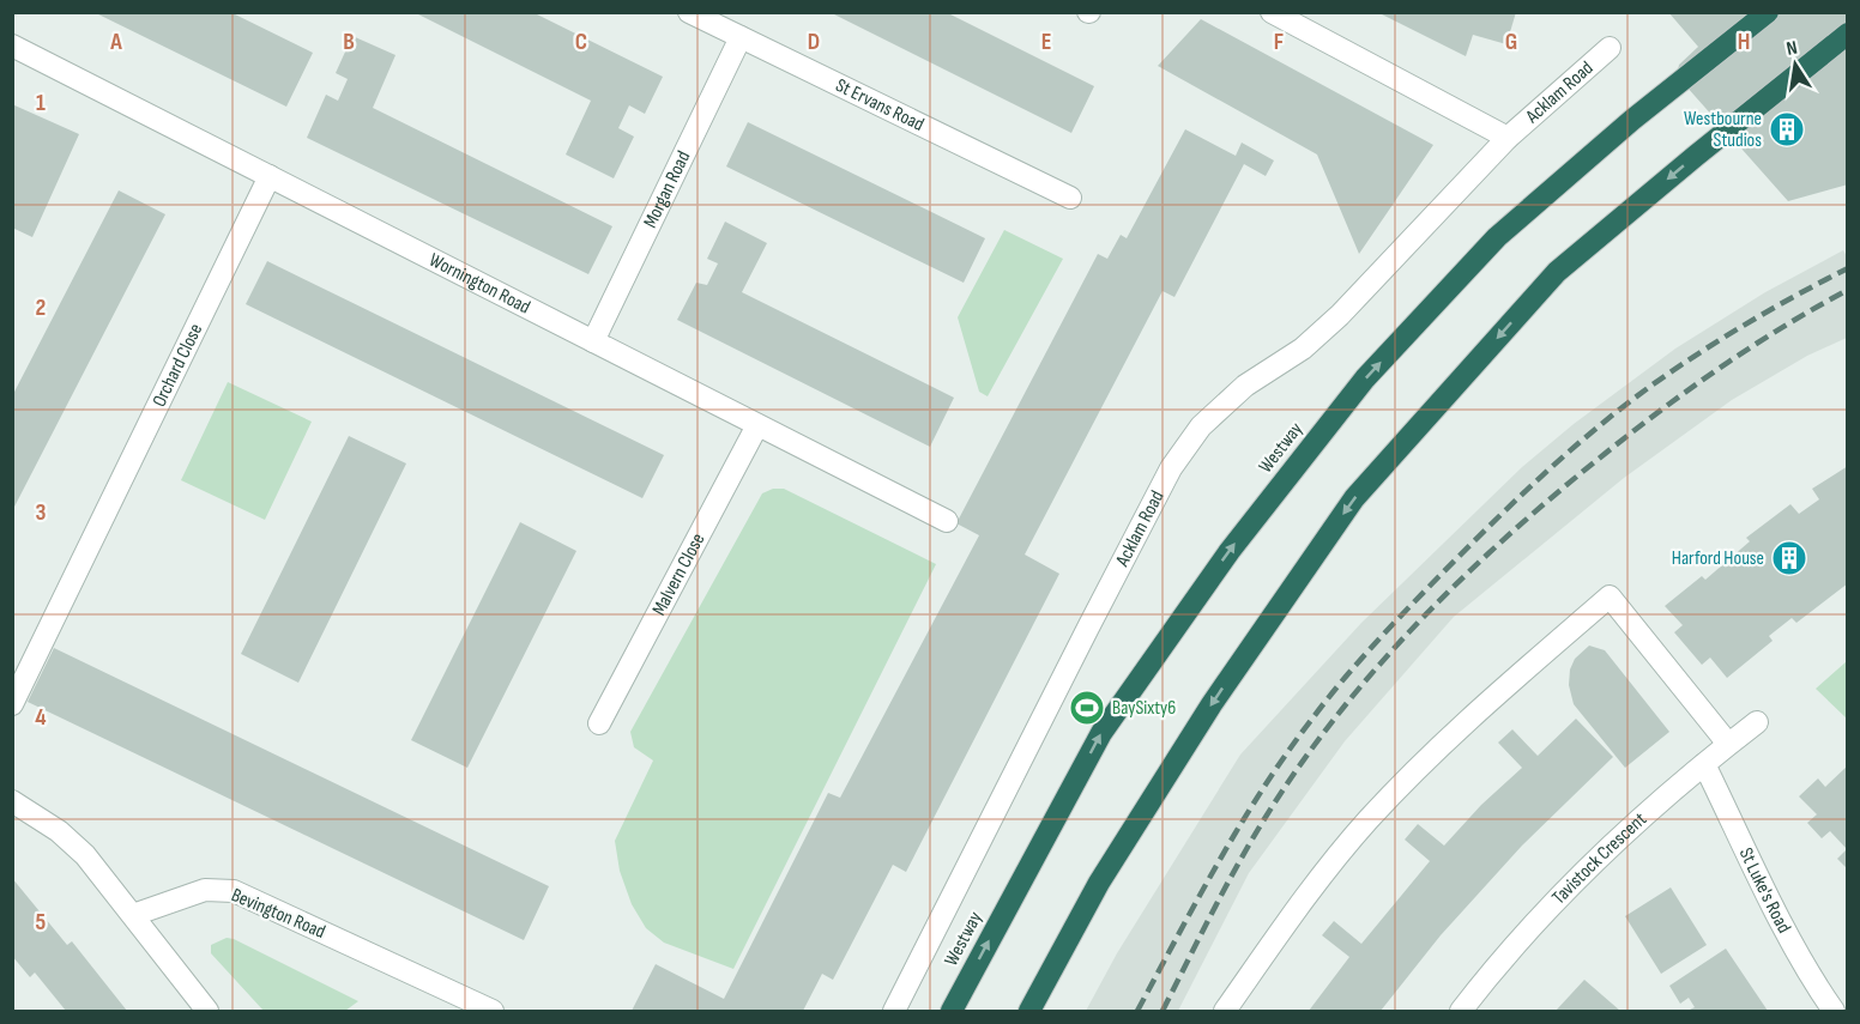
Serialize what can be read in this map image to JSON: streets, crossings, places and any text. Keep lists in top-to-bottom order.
{
  "streets": {
    "highway": ["Westway"],
    "street": [
      "Acklam Road",
      "St Ervans Road",
      "Morgan Road",
      "Wornington Road",
      "Orchard Close",
      "Malvern Close",
      "Tavistock Crescent",
      "St Luke's Road",
      "Bevington Road"
    ]
  },
  "crossings": [
    ["St Ervans Road", "Morgan Road"],
    ["Morgan Road", "Wornington Road"],
    ["Wornington Road", "Orchard Close"],
    ["Wornington Road", "Malvern Close"],
    ["Tavistock Crescent", "St Luke's Road"]
  ],
  "places": {
    "building": ["Westbourne Studios", "Harford House"],
    "sports": ["BaySixty6"]
  },
  "north": "top",
  "grid": {
    "columns": [
      "A",
      "B",
      "C",
      "D",
      "E",
      "F",
      "G",
      "H"
    ],
    "rows": [
      "1",
      "2",
      "3",
      "4",
      "5"
    ]
  }
}
